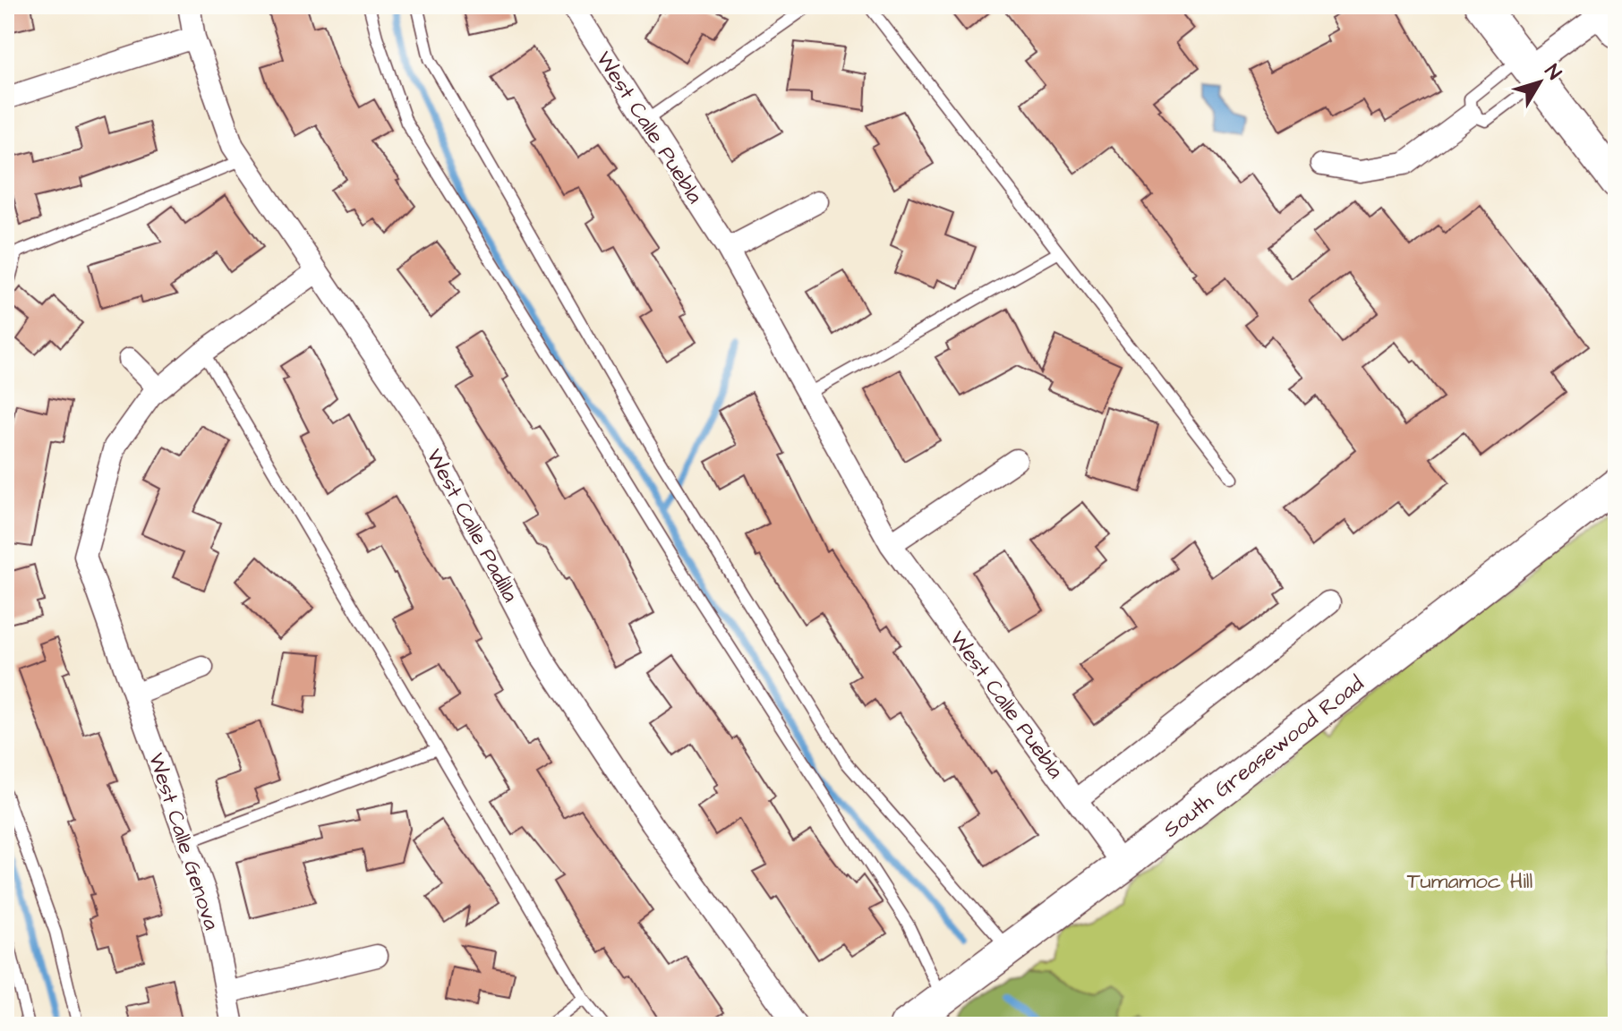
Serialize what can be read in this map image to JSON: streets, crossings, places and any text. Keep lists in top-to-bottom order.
{
  "streets": {
    "main road": ["South Greasewood Road"],
    "street": ["West Calle Puebla", "West Calle Padilla", "West Calle Genova"]
  },
  "crossings": [
    ["West Calle Puebla", "South Greasewood Road"],
    ["West Calle Padilla", "West Calle Genova"]
  ],
  "parks": ["Tumamoc Hill"],
  "north": "top right"
}
